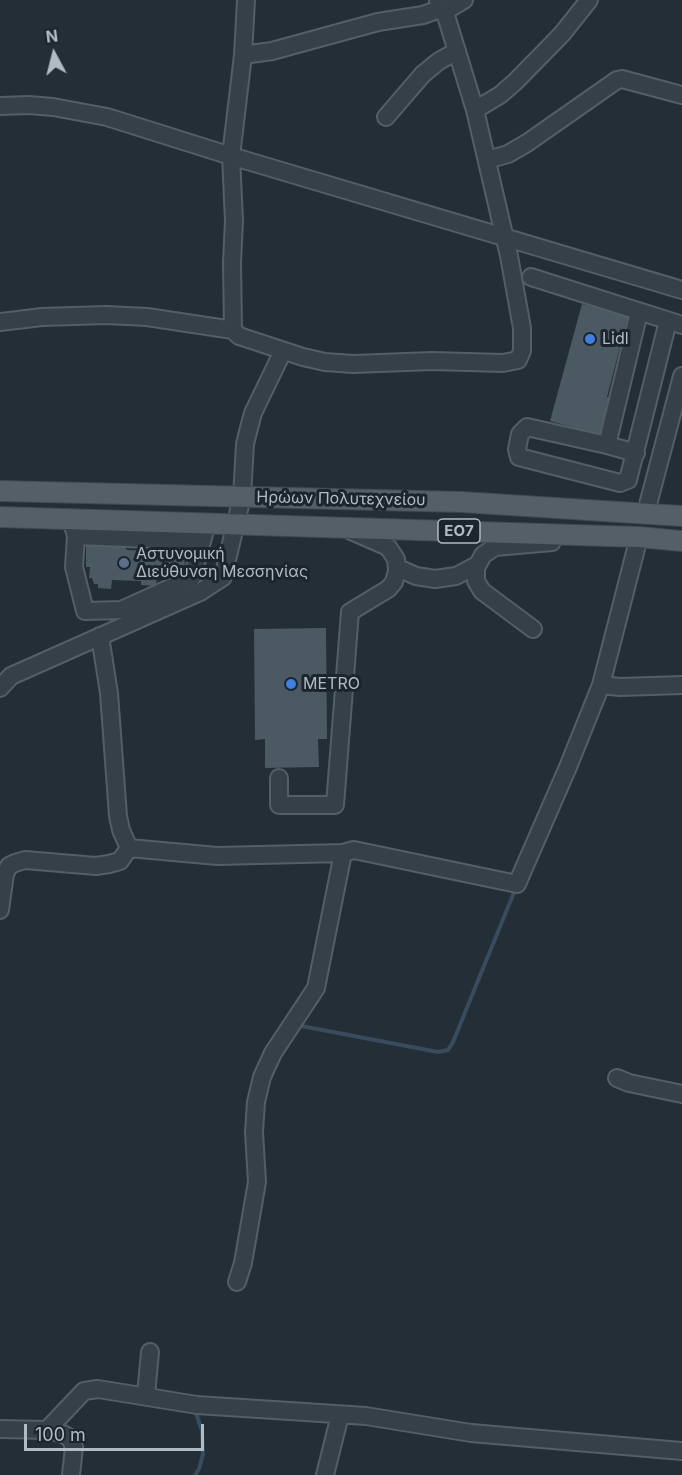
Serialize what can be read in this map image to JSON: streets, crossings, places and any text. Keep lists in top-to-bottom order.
{
  "streets": {
    "main road": ["Ηρώων Πολυτεχνείου", "ΕΟ7"]
  },
  "places": ["Lidl", "Αστυνομική Διεύθυνση Μεσσηνίας", "METRO"],
  "scale_bar": "100 m",
  "north": "top"
}
